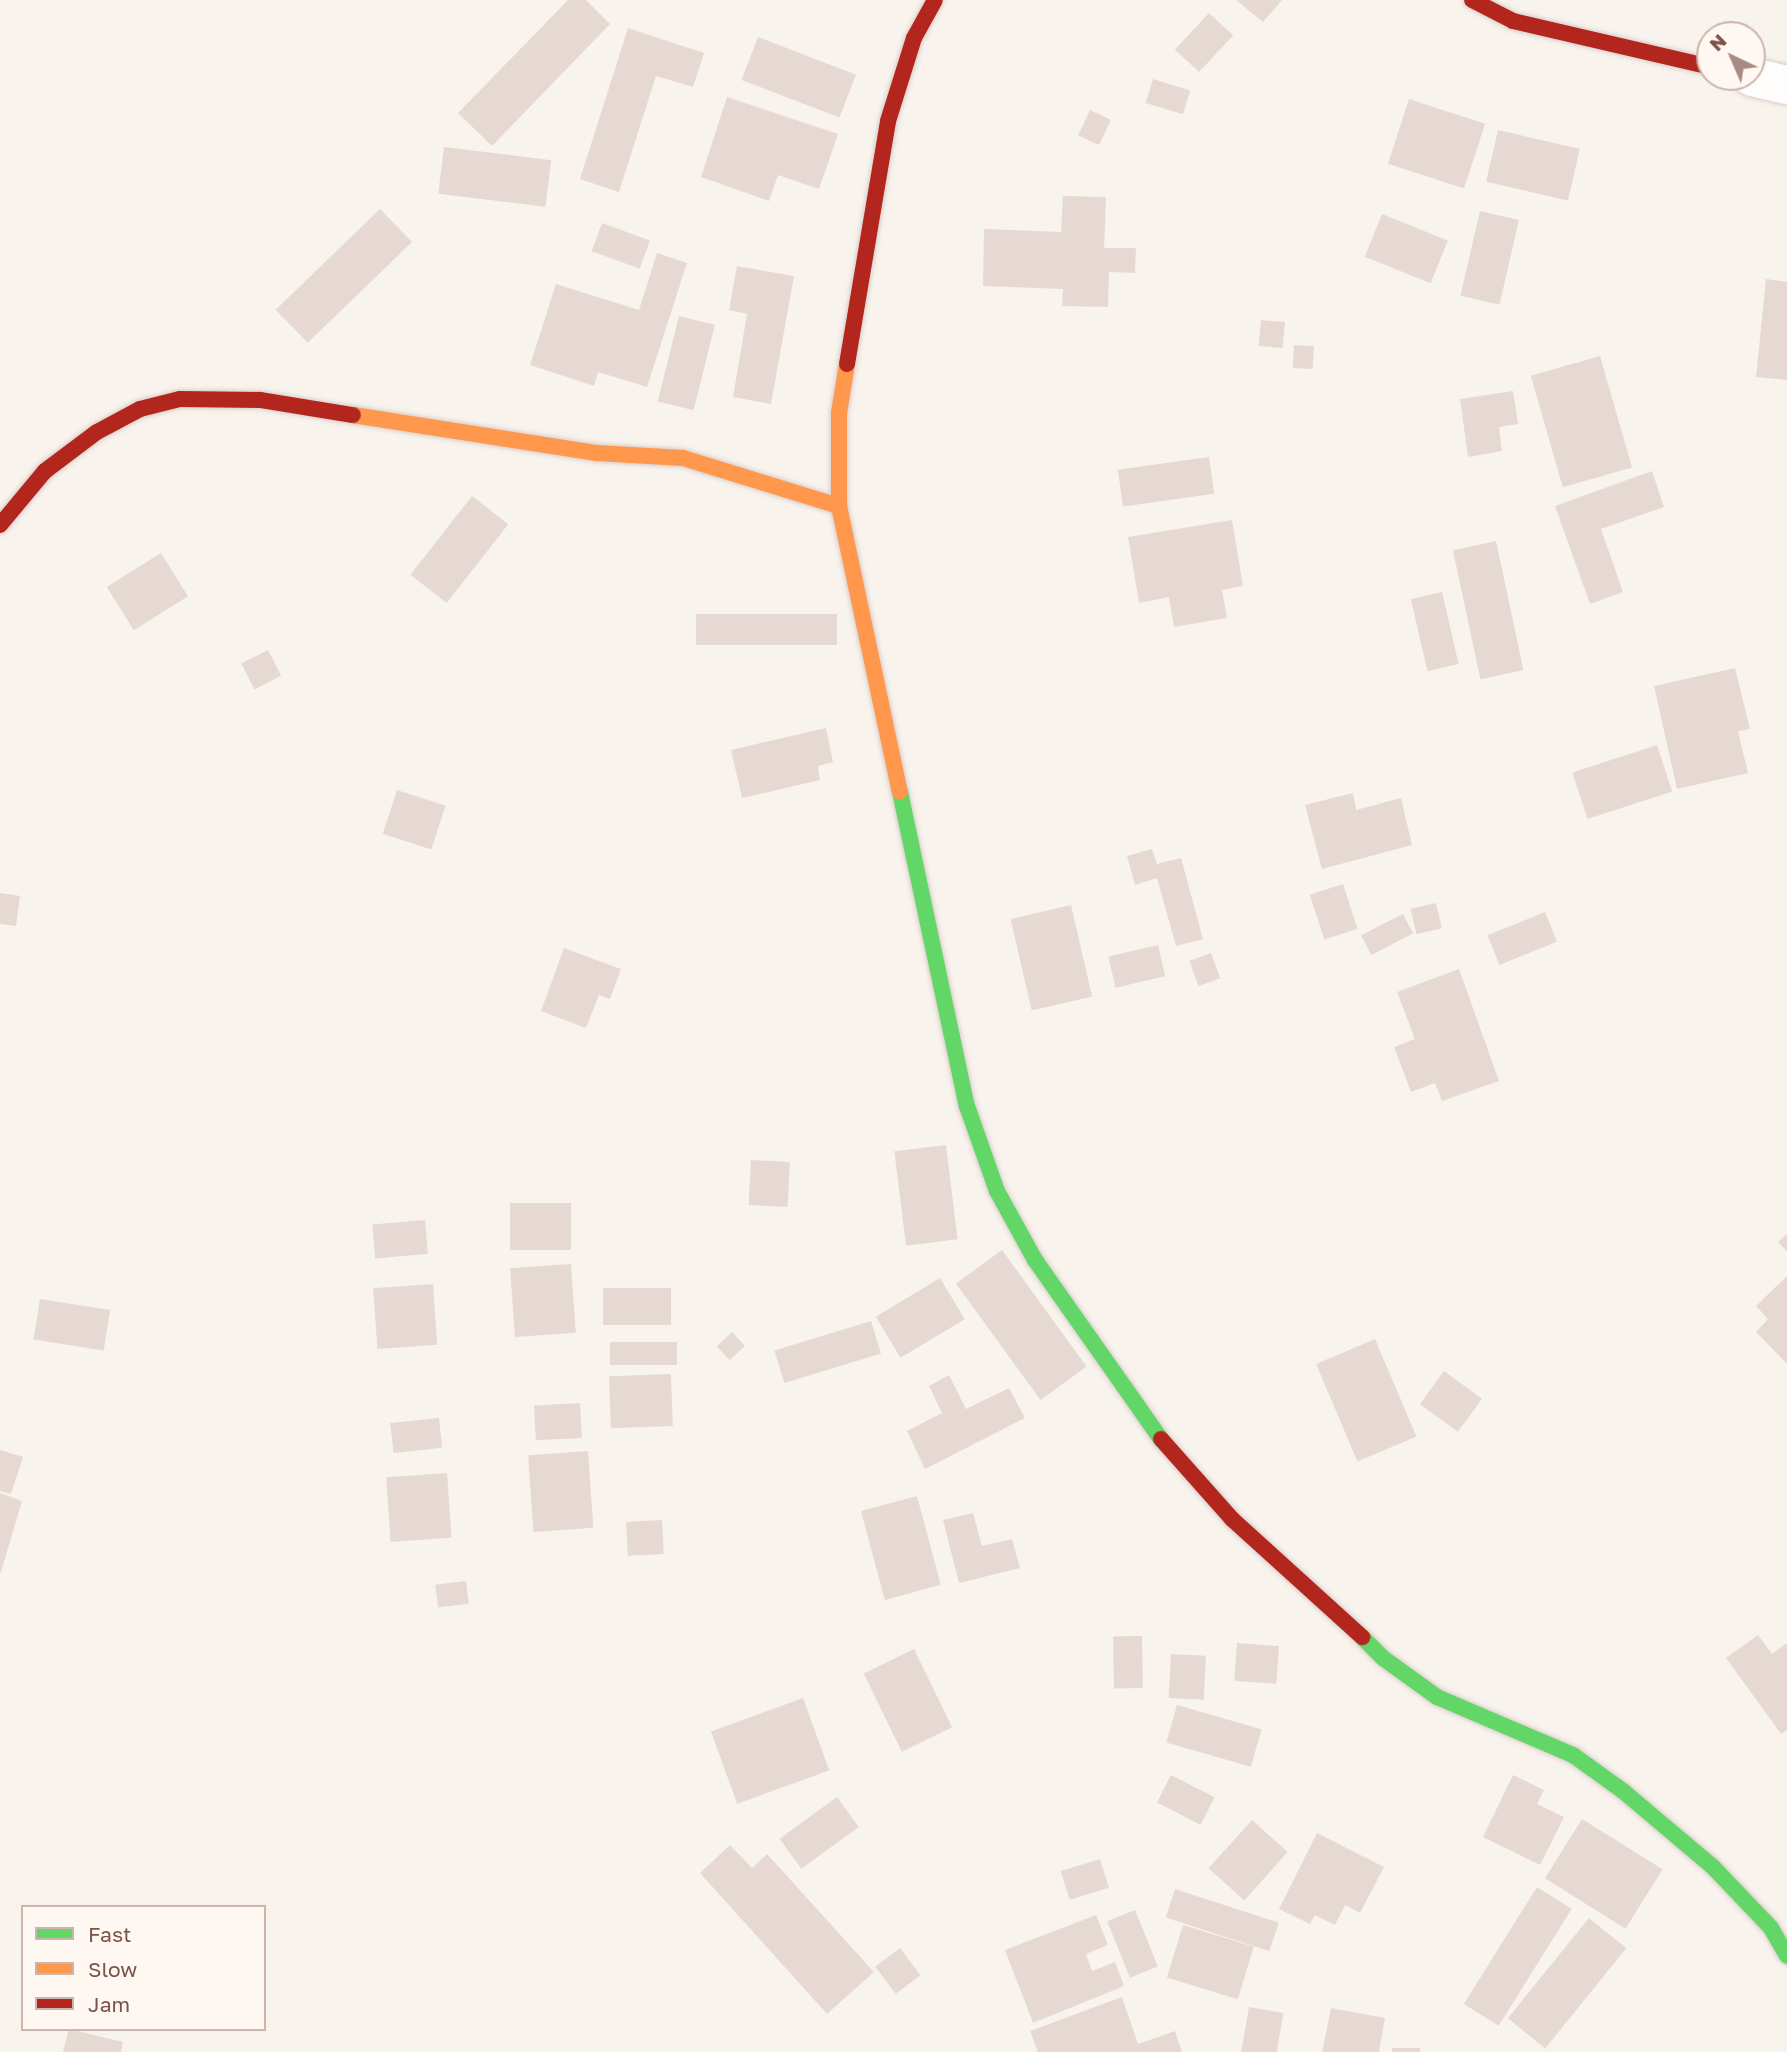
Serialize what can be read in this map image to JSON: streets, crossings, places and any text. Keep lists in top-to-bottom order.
{
  "legend": ["Fast", "Slow", "Jam"],
  "north": "top left"
}
